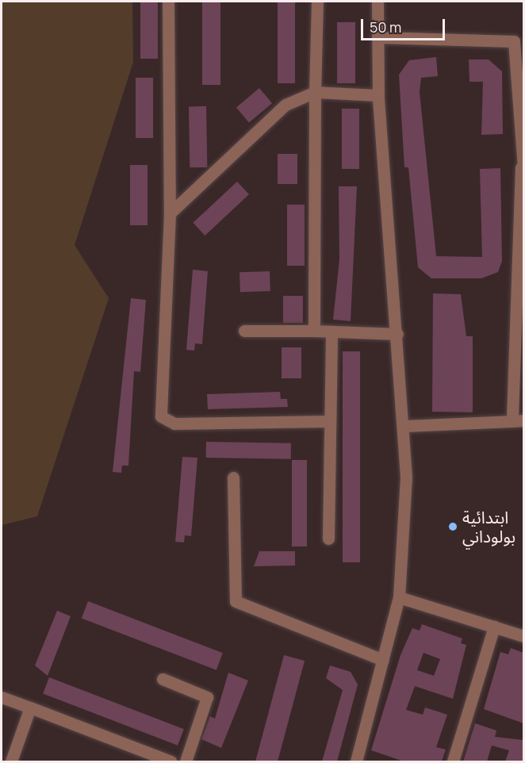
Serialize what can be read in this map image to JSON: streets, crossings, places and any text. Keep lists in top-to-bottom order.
{
  "places": ["ابتدائية بولوداني"],
  "scale_bar": "50 m"
}
